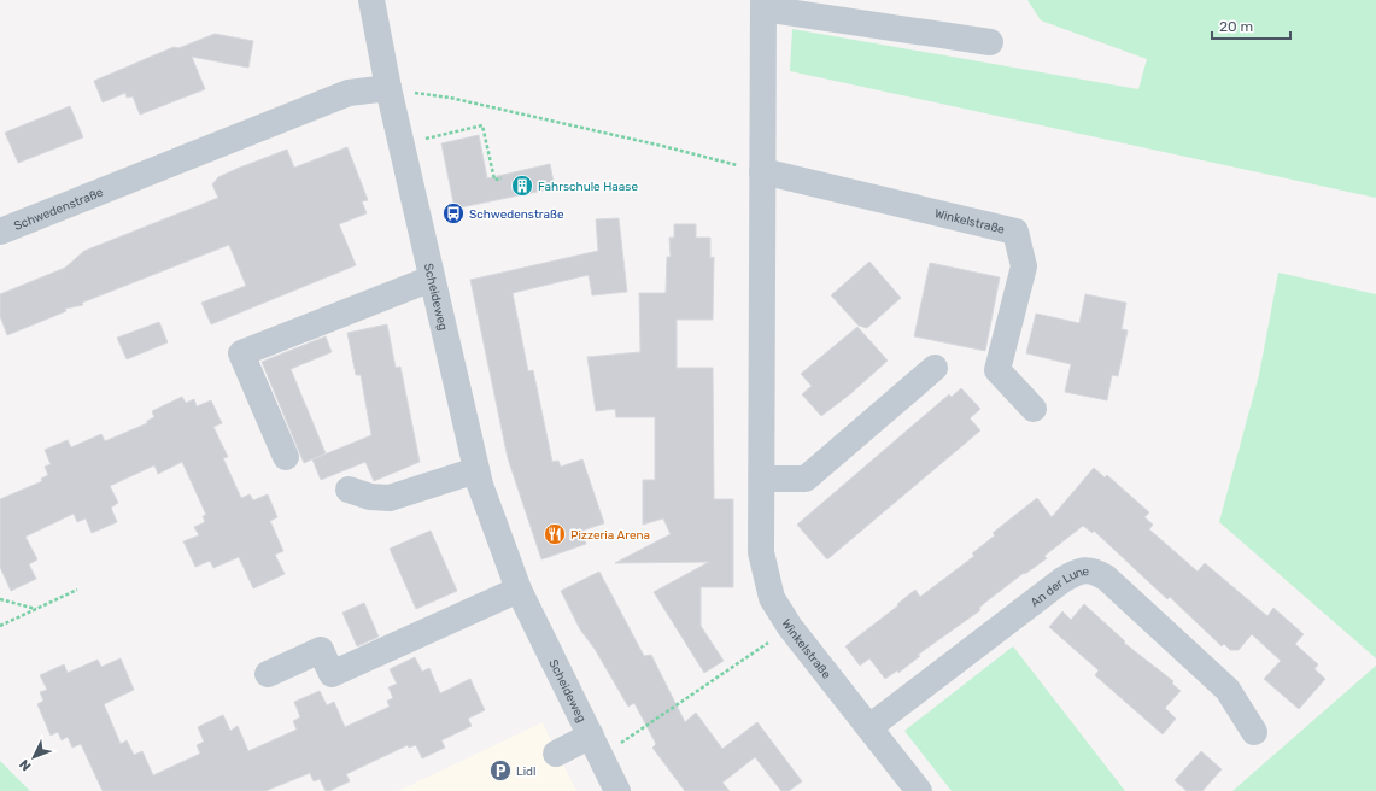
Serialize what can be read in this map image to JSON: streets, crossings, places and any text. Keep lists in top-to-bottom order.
{
  "streets": {
    "street": [
      "Schwedenstraße",
      "Winkelstraße",
      "Scheideweg",
      "An der Lune"
    ]
  },
  "crossings": [
    ["Schwedenstraße", "Scheideweg"],
    ["Winkelstraße", "An der Lune"]
  ],
  "places": {
    "building": ["Fahrschule Haase"],
    "bus stop": ["Schwedenstraße"],
    "restaurant": ["Pizzeria Arena"],
    "parking": ["Lidl"]
  },
  "scale_bar": "20 m",
  "north": "bottom left"
}
